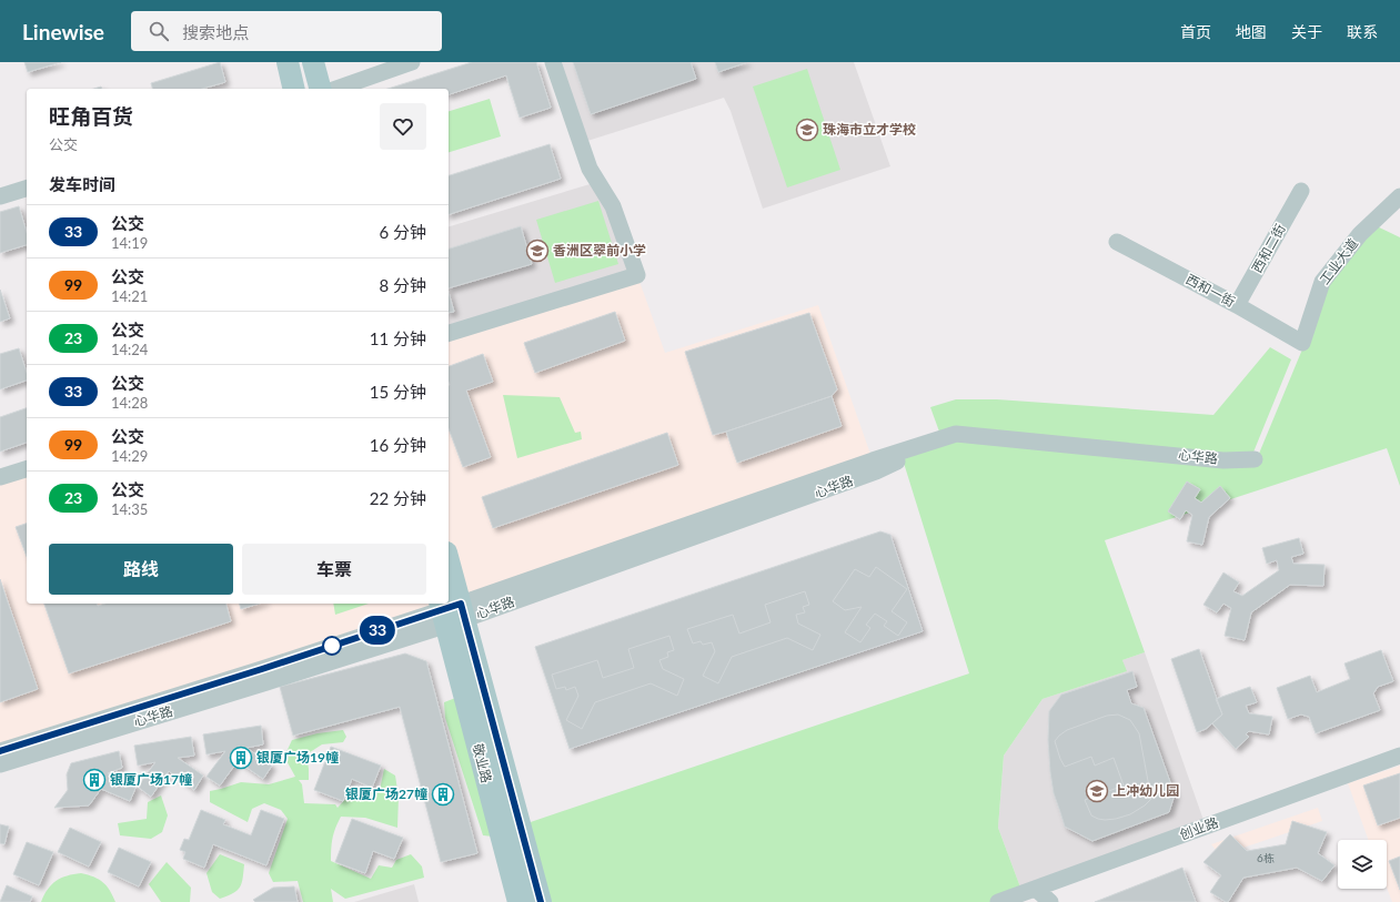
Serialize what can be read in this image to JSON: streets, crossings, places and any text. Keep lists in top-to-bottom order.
{
  "streets": {
    "main road": ["敬业路"],
    "street": [
      "西和二街",
      "工业大道",
      "西和一街",
      "心华路",
      "创业路"
    ]
  },
  "crossings": [
    ["西和二街", "西和一街"],
    ["工业大道", "西和一街"],
    ["心华路", "敬业路"]
  ],
  "places": {
    "school or university": ["珠海市立才学校", "香洲区翠前小学", "上冲幼儿园"],
    "building": ["银厦广场19幢", "银厦广场17幢", "银厦广场27幢"]
  },
  "lines": ["bus line 33"],
  "house_numbers": ["6栋"],
  "page": {
    "header": "Linewise",
    "search": "搜索地点",
    "nav": [
      "首页",
      "地图",
      "关于",
      "联系"
    ],
    "on_map": "33",
    "heading": [
      ["旺角百货", "公交"],
      "发车时间"
    ],
    "list": [
      {
        "mark": "33",
        "name": "公交",
        "note": "14:19",
        "value": "6 分钟"
      },
      {
        "mark": "99",
        "name": "公交",
        "note": "14:21",
        "value": "8 分钟"
      },
      {
        "mark": "23",
        "name": "公交",
        "note": "14:24",
        "value": "11 分钟"
      },
      {
        "mark": "33",
        "name": "公交",
        "note": "14:28",
        "value": "15 分钟"
      },
      {
        "mark": "99",
        "name": "公交",
        "note": "14:29",
        "value": "16 分钟"
      },
      {
        "mark": "23",
        "name": "公交",
        "note": "14:35",
        "value": "22 分钟"
      }
    ],
    "buttons": ["路线", "车票"]
  }
}
